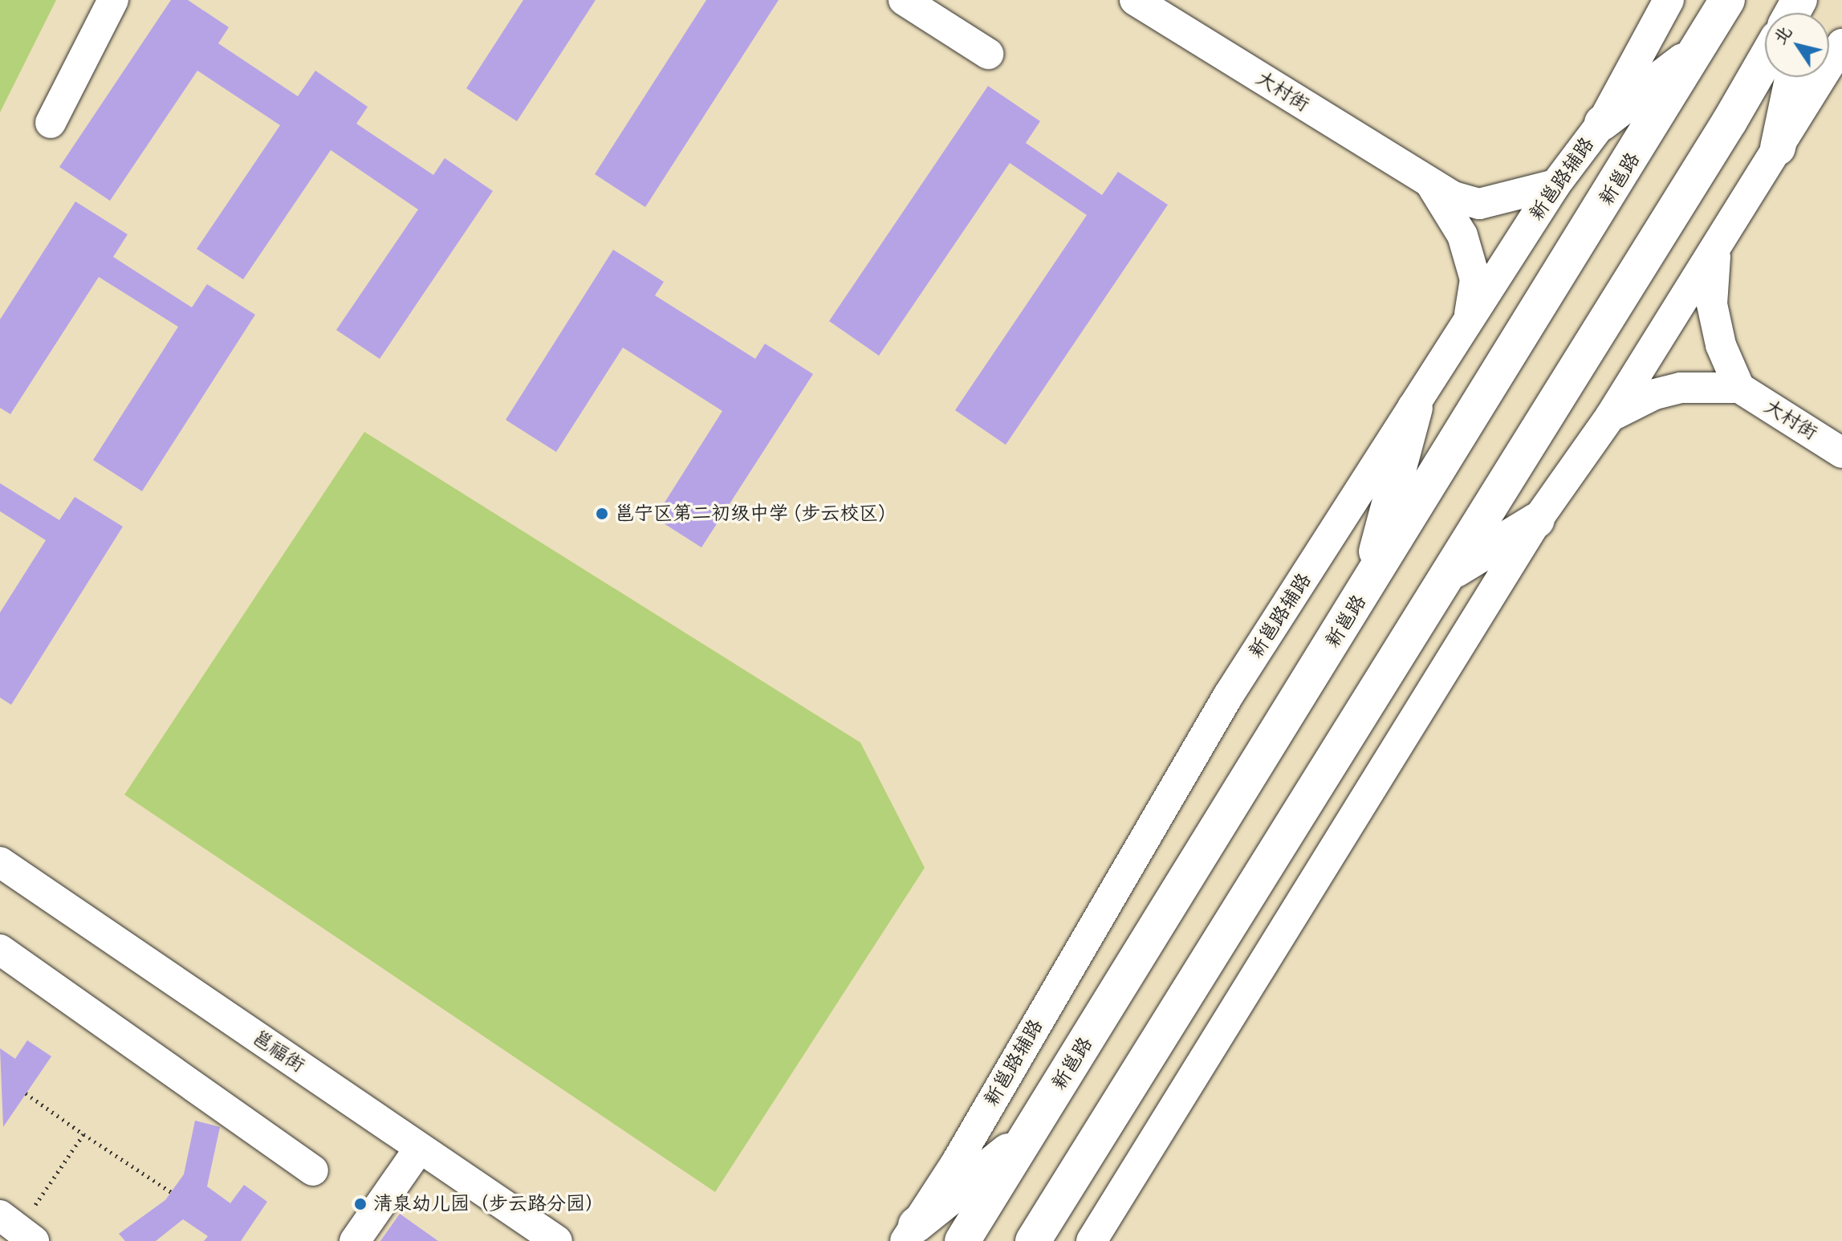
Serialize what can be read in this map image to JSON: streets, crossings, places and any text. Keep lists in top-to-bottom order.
{
  "streets": {
    "main road": ["新邕路"],
    "street": ["大村街", "新邕路辅路", "邕福街"]
  },
  "crossings": [
    ["大村街", "新邕路辅路"]
  ],
  "places": ["邕宁区第二初级中学 (步云校区)", "清泉幼儿园（步云路分园）"],
  "north": "top left"
}
